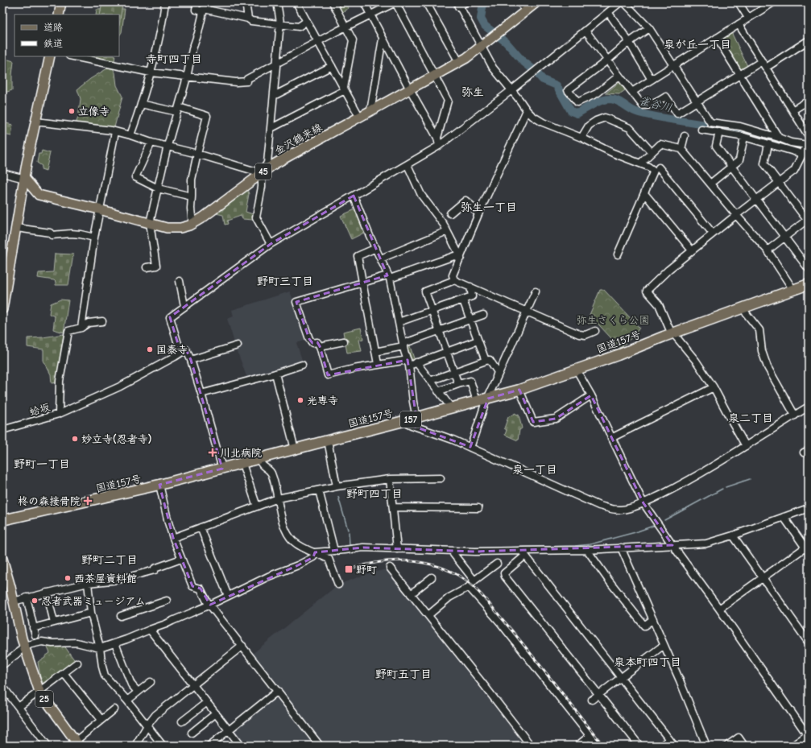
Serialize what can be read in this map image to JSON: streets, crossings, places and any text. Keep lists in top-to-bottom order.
{
  "streets": {
    "highway": ["国道157号", "157"],
    "main road": ["金沢鶴来線", "45", "25"],
    "street": ["蛤坂"]
  },
  "districts": [
    "泉が丘一丁目",
    "寺町四丁目",
    "弥生",
    "弥生一丁目",
    "野町三丁目",
    "泉二丁目",
    "野町一丁目",
    "泉一丁目",
    "野町四丁目",
    "野町二丁目",
    "泉本町四丁目",
    "野町五丁目"
  ],
  "water": ["雀谷川"],
  "parks": ["弥生さくら公園"],
  "places": {
    "other": [
      "立像寺",
      "国泰寺",
      "光専寺",
      "妙立寺(忍者寺)",
      "西茶屋資料館",
      "忍者武器ミュージアム"
    ],
    "health": ["川北病院", "柊の森接骨院"],
    "transit": ["野町"]
  },
  "legend": ["道路", "鉄道"]
}
